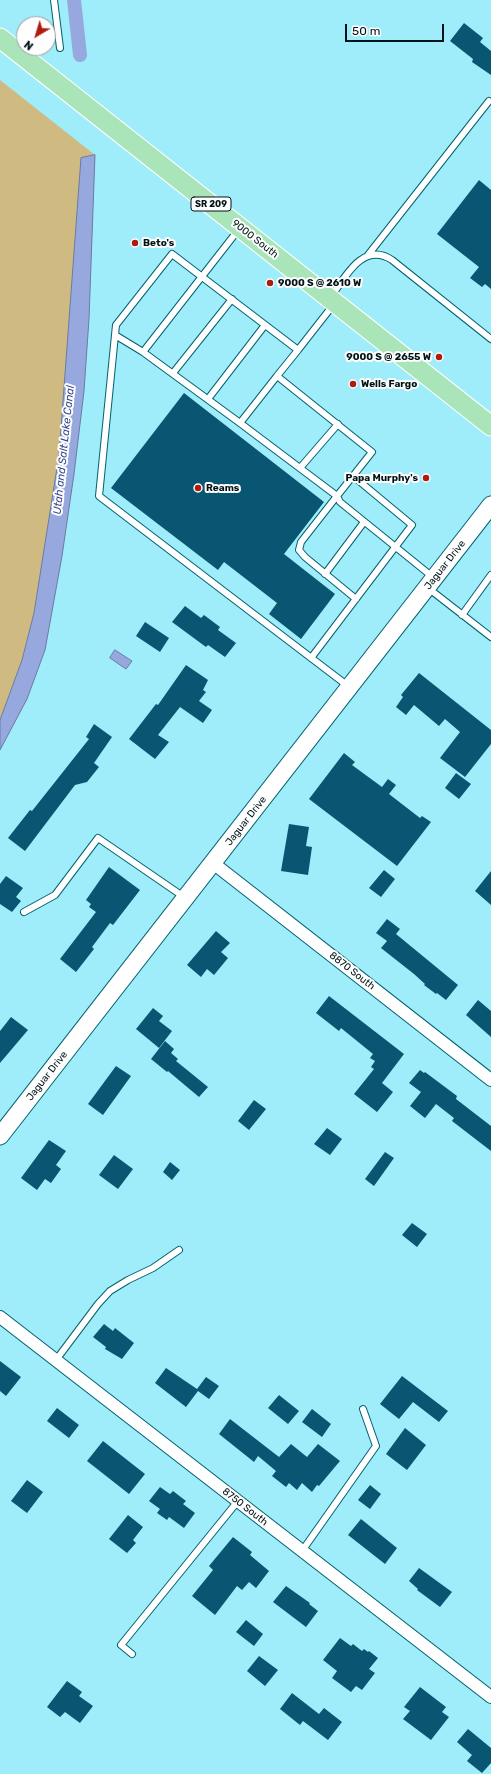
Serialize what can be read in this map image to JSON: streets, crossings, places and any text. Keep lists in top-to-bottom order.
{
  "streets": {
    "main road": ["SR 209", "9000 South", "Jaguar Drive"],
    "street": ["8870 South", "8750 South"]
  },
  "crossings": [
    ["Jaguar Drive", "8870 South"]
  ],
  "water": ["Utah and Salt Lake Canal"],
  "places": [
    "Beto's",
    "9000 S @ 2610 W",
    "9000 S @ 2655 W",
    "Wells Fargo",
    "Papa Murphy's",
    "Reams"
  ],
  "scale_bar": "50 m",
  "north": "bottom left"
}
